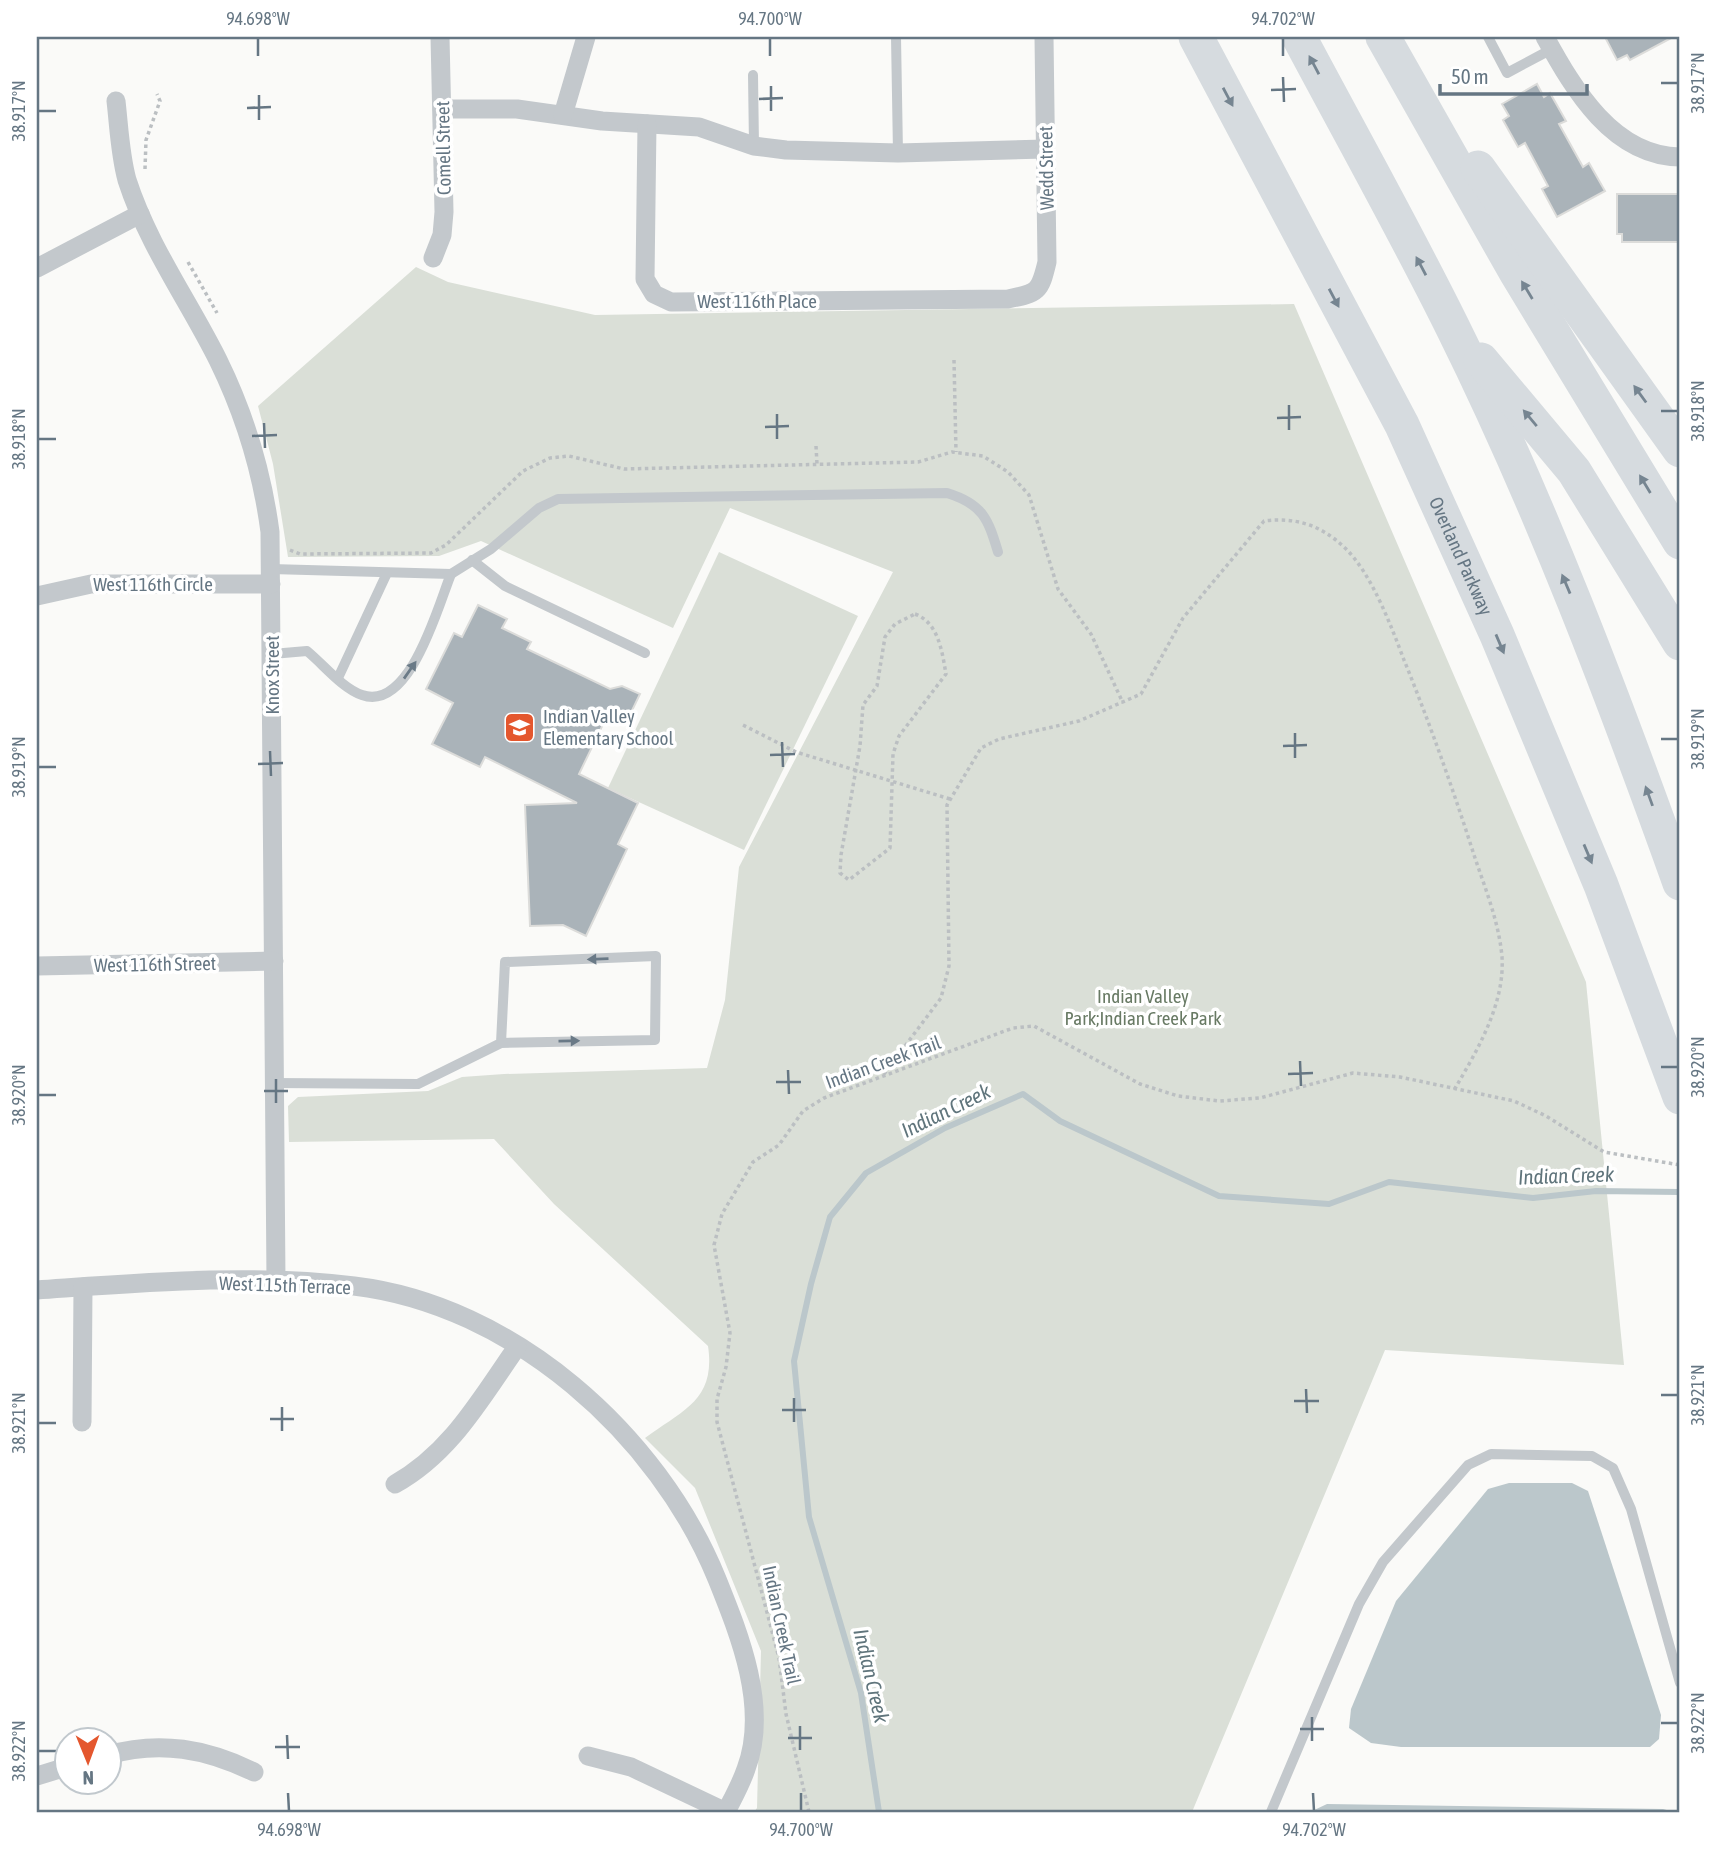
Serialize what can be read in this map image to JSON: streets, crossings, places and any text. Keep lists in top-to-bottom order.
{
  "streets": {
    "highway": ["Overland Parkway"],
    "street": [
      "Comell Street",
      "Wedd Street",
      "West 116th Place",
      "West 116th Circle",
      "Knox Street",
      "West 116th Street",
      "West 115th Terrace"
    ],
    "path": ["Indian Creek Trail"]
  },
  "crossings": [
    ["Wedd Street", "West 116th Place"],
    ["West 116th Circle", "Knox Street"],
    ["Knox Street", "West 116th Street"],
    ["Knox Street", "West 115th Terrace"]
  ],
  "water": ["Indian Creek"],
  "parks": ["Indian Valley Park;Indian Creek Park"],
  "places": {
    "school or university": ["Indian Valley Elementary School"]
  },
  "scale_bar": "50 m",
  "north": "bottom",
  "coordinates": [
    "94.698°W",
    "94.700°W",
    "94.702°W",
    "38.917°N",
    "38.918°N",
    "38.919°N",
    "38.920°N",
    "38.921°N",
    "38.922°N"
  ]
}
